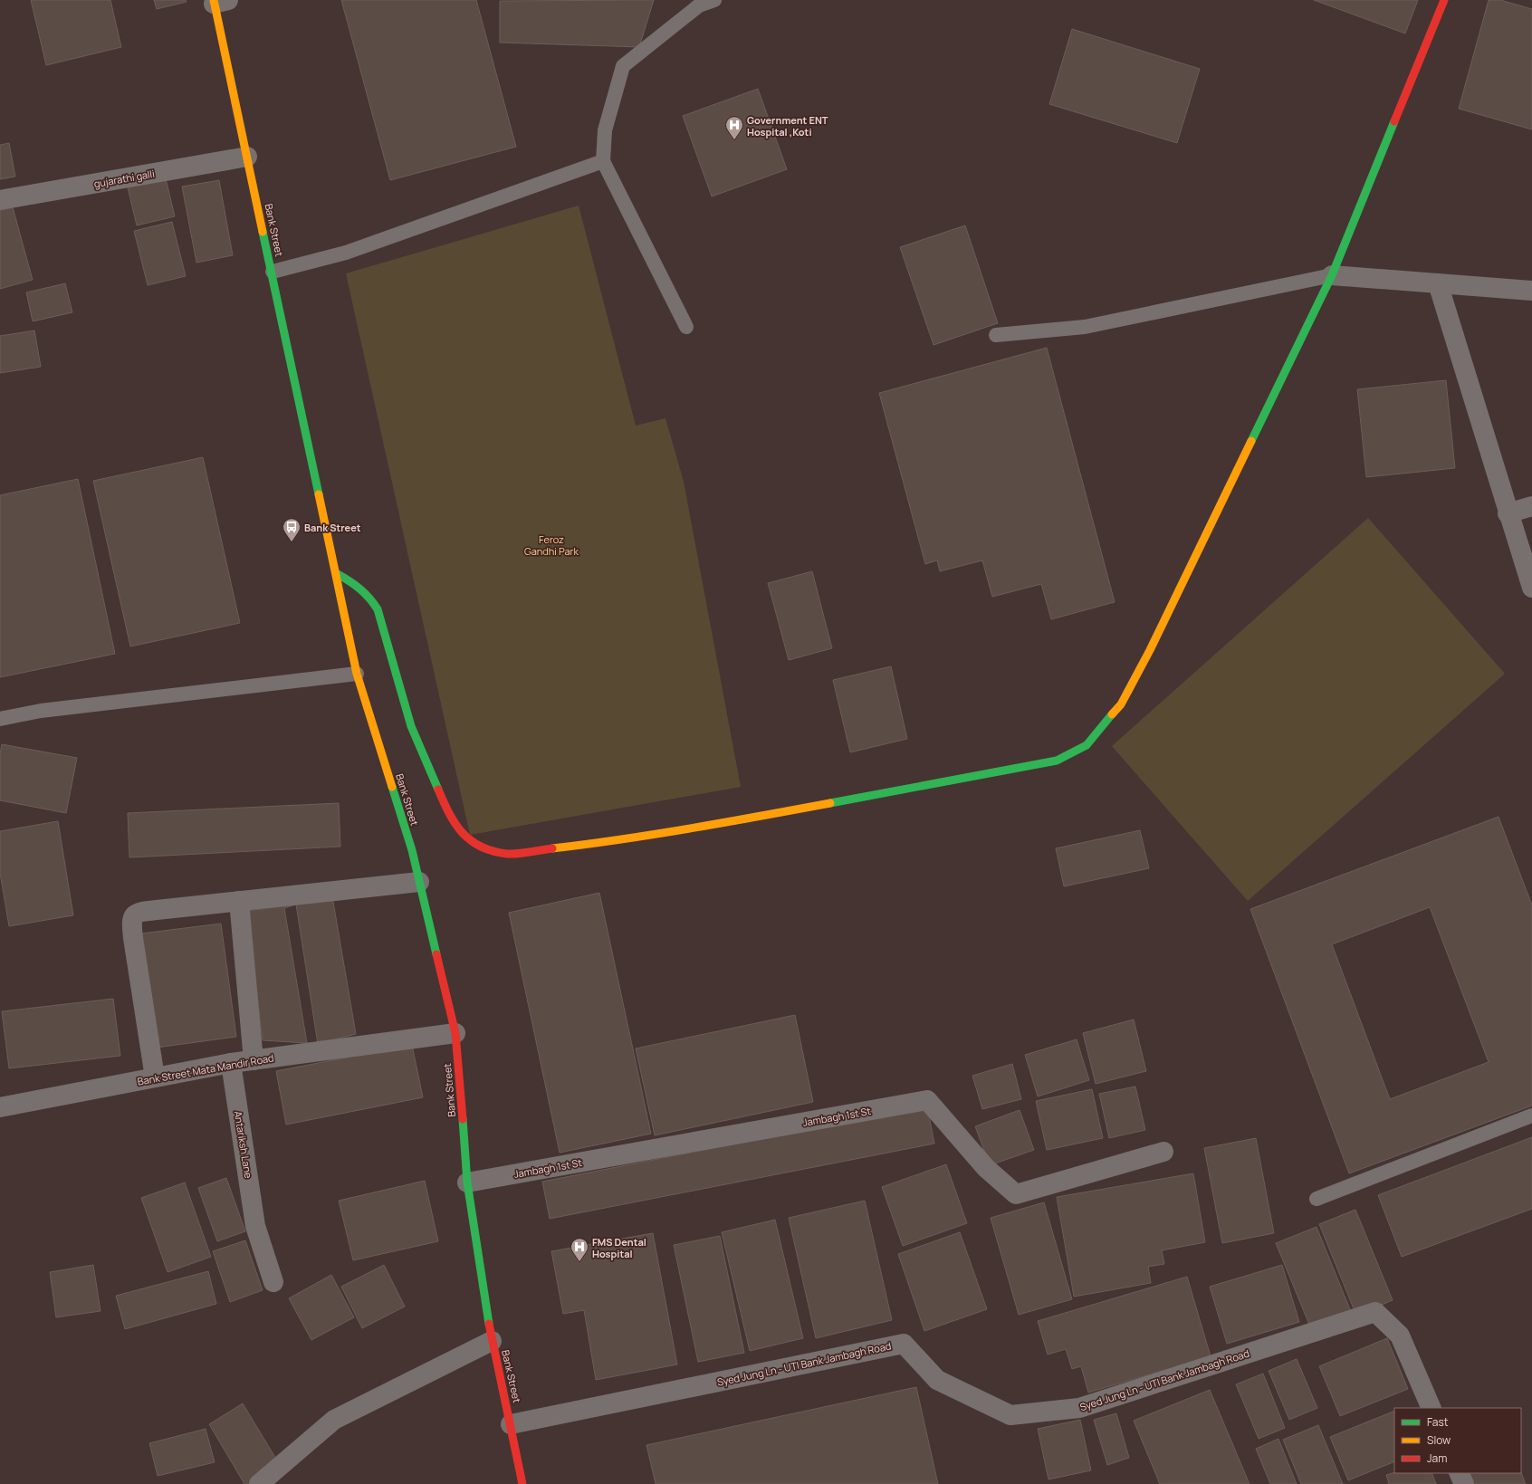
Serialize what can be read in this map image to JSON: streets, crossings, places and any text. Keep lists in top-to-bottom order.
{
  "streets": {
    "street": [
      "gujarathi galli",
      "Bank Street",
      "Bank Street Mata Mandir Road",
      "Jambagh 1st St",
      "Antariksh Lane",
      "Syed Jung Ln - UTI Bank Jambagh Road"
    ]
  },
  "crossings": [
    ["gujarathi galli", "Bank Street"],
    ["Bank Street", "Bank Street Mata Mandir Road"],
    ["Bank Street", "Jambagh 1st St"],
    ["Bank Street", "Syed Jung Ln - UTI Bank Jambagh Road"],
    ["Bank Street Mata Mandir Road", "Antariksh Lane"]
  ],
  "parks": ["Feroz Gandhi Park"],
  "places": {
    "hospital": ["Government ENT Hospital ,Koti", "FMS Dental Hospital"],
    "bus stop": ["Bank Street"]
  },
  "legend": ["Fast", "Slow", "Jam"]
}
